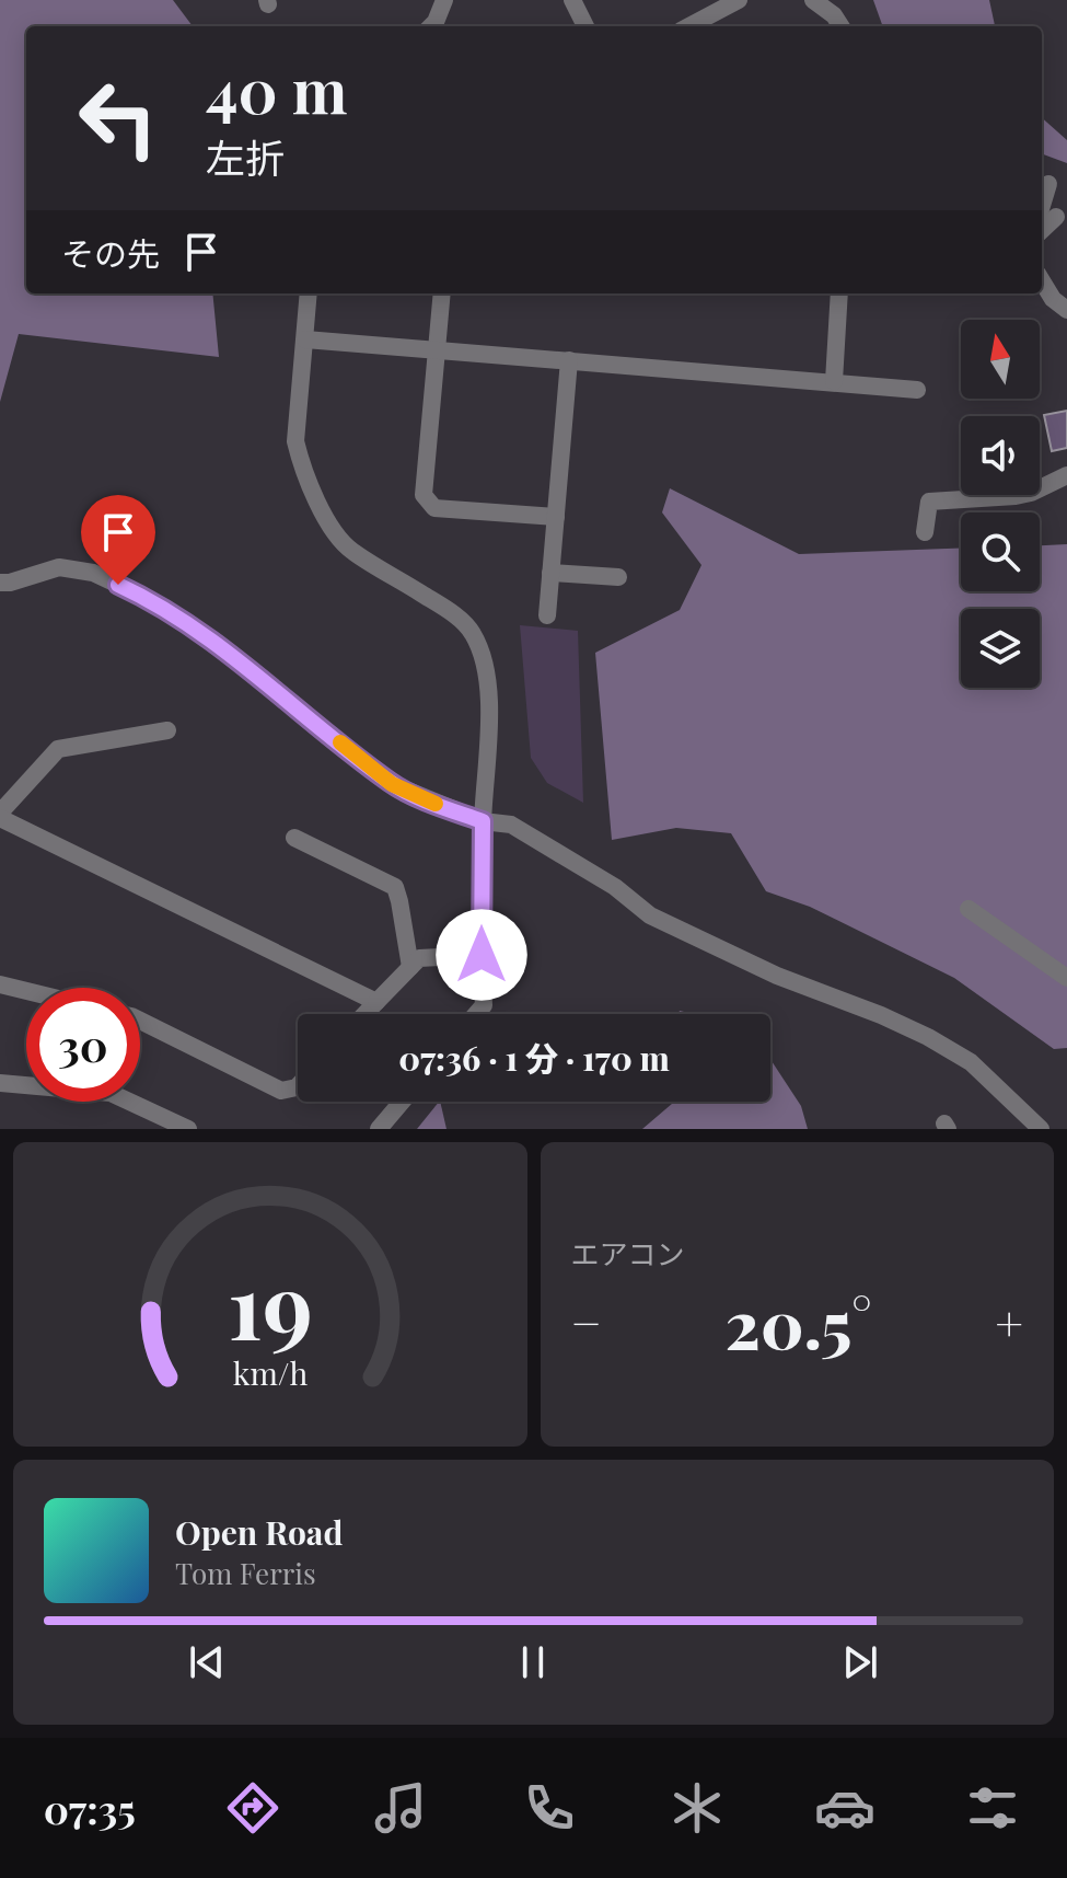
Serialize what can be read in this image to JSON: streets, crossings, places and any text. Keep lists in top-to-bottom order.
{
  "north": "top",
  "page": {
    "turn": ["40 m", "左折"],
    "then": "その先",
    "limit": "30",
    "trip": "07:36 · 1 分 · 170 m",
    "tile": "エアコン",
    "heat": ["−", "20.5°", "+"],
    "song": ["Open Road", "Tom Ferris"],
    "tabs": "07:35",
    "gauge": ["19", "km/h"]
  }
}
